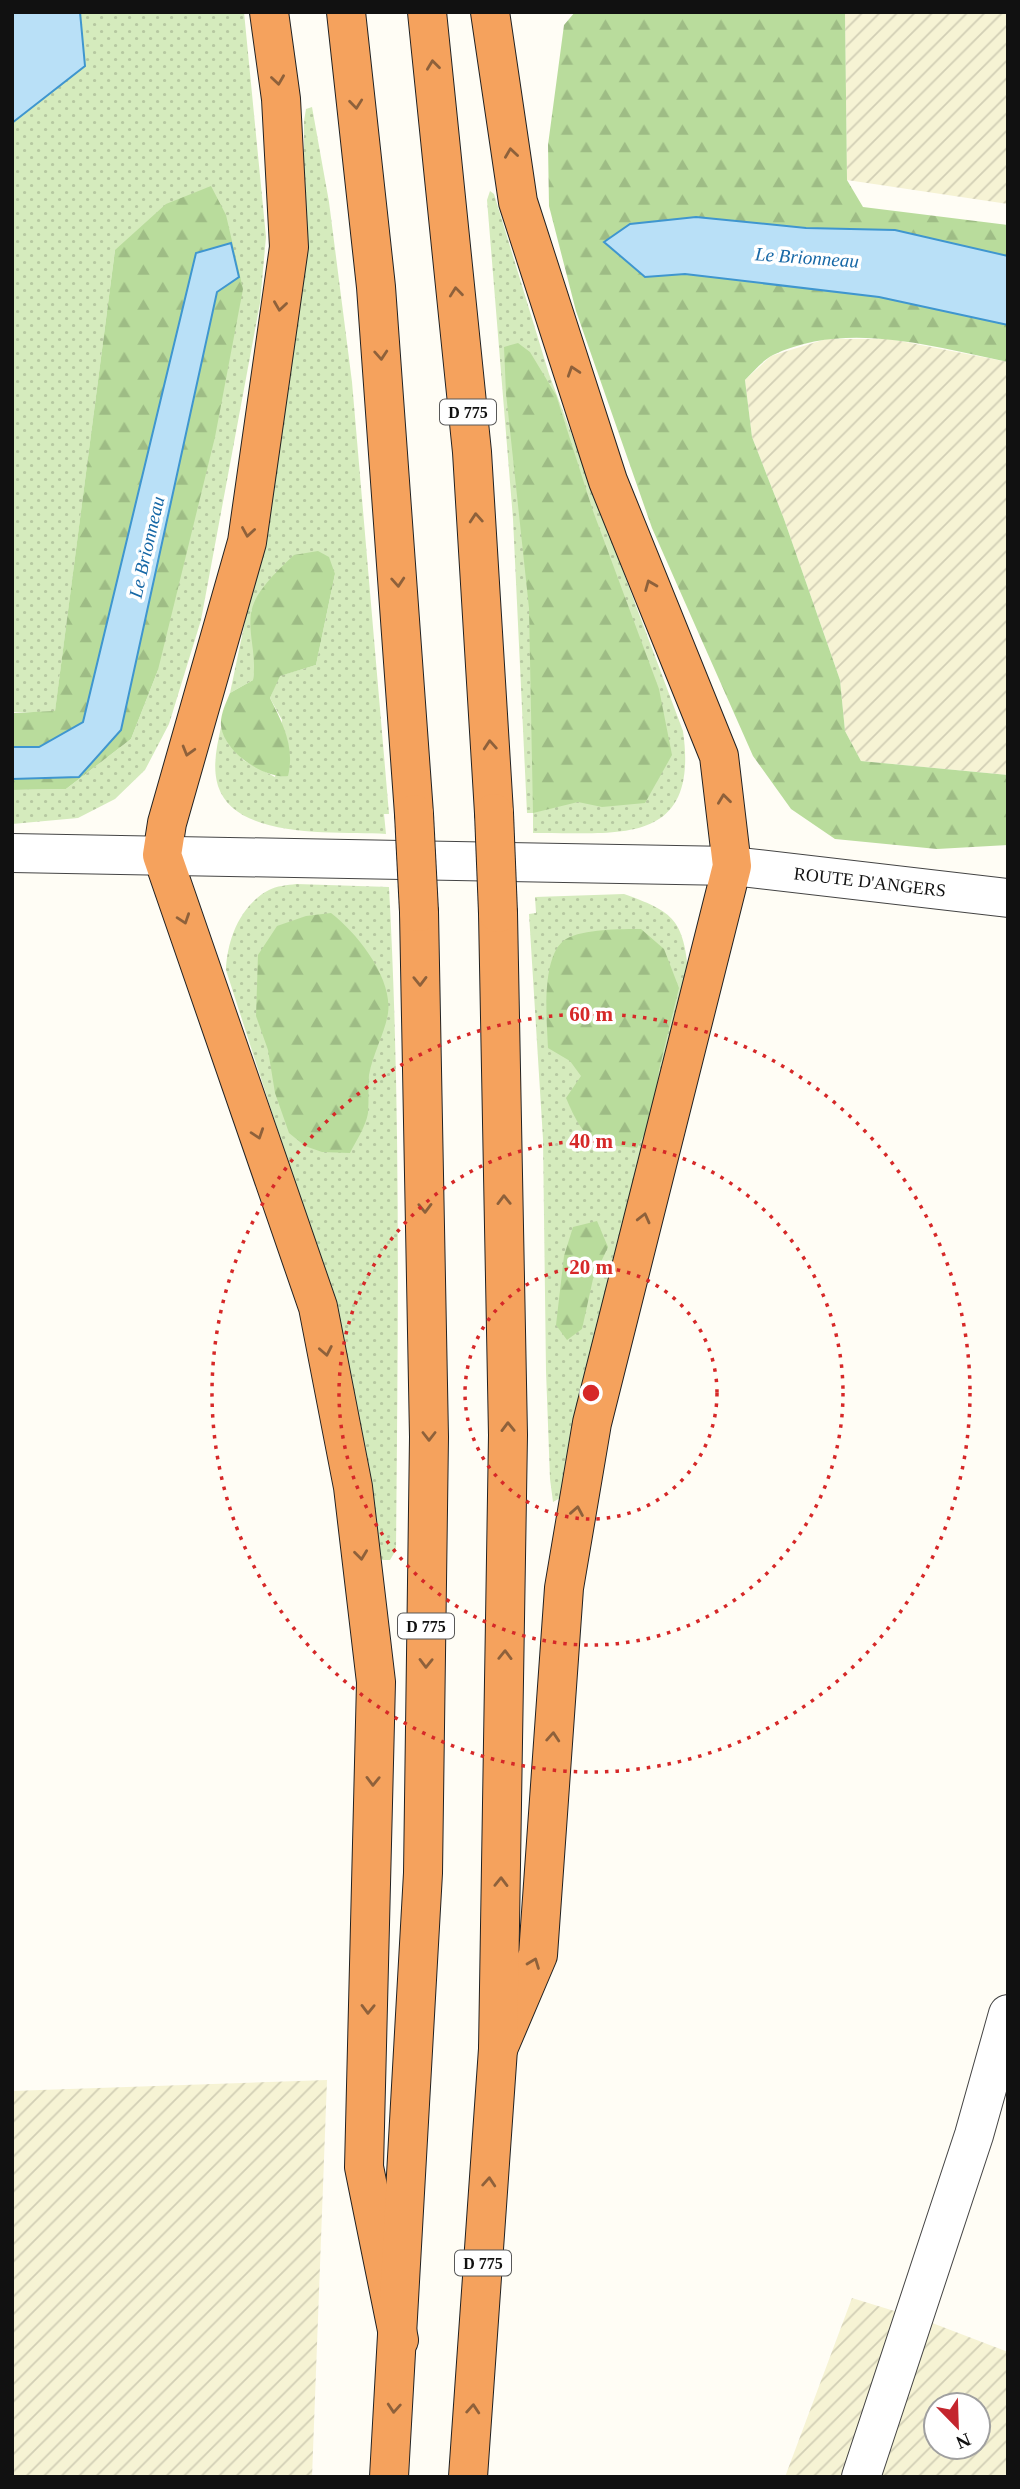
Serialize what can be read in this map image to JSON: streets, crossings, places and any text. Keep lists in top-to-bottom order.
{
  "streets": {
    "highway": ["D 775"],
    "street": ["ROUTE D'ANGERS"]
  },
  "water": ["Le Brionneau"],
  "north": "bottom right",
  "rings": ["60 m", "40 m", "20 m"]
}
